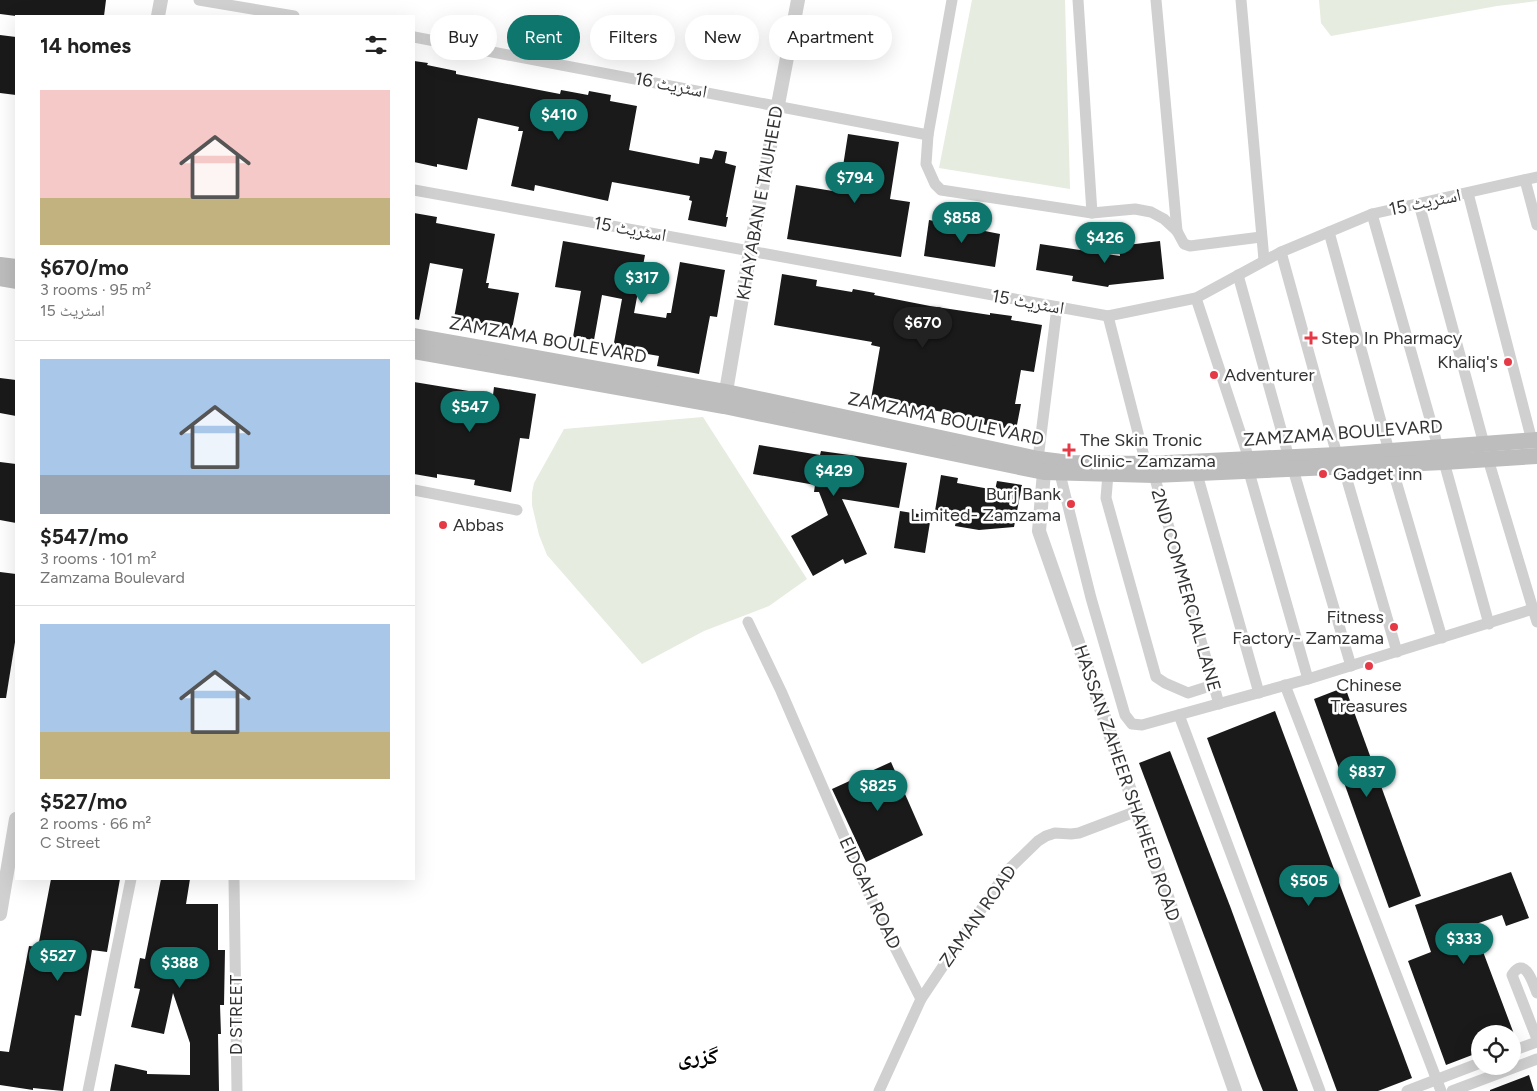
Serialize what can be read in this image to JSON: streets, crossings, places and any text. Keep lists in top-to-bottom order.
{
  "streets": {
    "main road": ["ZAMZAMA BOULEVARD"],
    "street": [
      "اسٹریٹ 16",
      "اسٹریٹ 15",
      "KHAYABAN E TAUHEED",
      "2ND COMMERCIAL LANE",
      "HASSAN ZAHEER SHAHEED ROAD",
      "EIDGAH ROAD",
      "ZAMAN ROAD",
      "D STREET"
    ]
  },
  "crossings": [
    ["اسٹریٹ 16", "KHAYABAN E TAUHEED"],
    ["اسٹریٹ 15", "KHAYABAN E TAUHEED"],
    ["اسٹریٹ 15", "2ND COMMERCIAL LANE"],
    ["KHAYABAN E TAUHEED", "ZAMZAMA BOULEVARD"],
    ["ZAMZAMA BOULEVARD", "2ND COMMERCIAL LANE"],
    ["ZAMZAMA BOULEVARD", "HASSAN ZAHEER SHAHEED ROAD"],
    ["HASSAN ZAHEER SHAHEED ROAD", "ZAMAN ROAD"],
    ["EIDGAH ROAD", "ZAMAN ROAD"]
  ],
  "districts": ["گزری"],
  "places": {
    "health": ["Step In Pharmacy", "The Skin Tronic Clinic- Zamzama"],
    "other": [
      "Khaliq's",
      "Adventurer",
      "Gadget inn",
      "Burj Bank Limited- Zamzama",
      "Abbas",
      "Fitness Factory- Zamzama",
      "Chinese Treasures"
    ]
  },
  "page": {
    "chip": [
      "Buy",
      "Rent",
      "Filters",
      "New",
      "Apartment"
    ],
    "heading": "14 homes",
    "list": [
      {
        "name": "$670/mo",
        "note": "3 rooms · 95 m² · اسٹریٹ 15"
      },
      {
        "name": "$547/mo",
        "note": "3 rooms · 101 m² · Zamzama Boulevard"
      },
      {
        "name": "$527/mo",
        "note": "2 rooms · 66 m² · C Street"
      }
    ],
    "price": [
      "$410",
      "$794",
      "$858",
      "$426",
      "$317",
      "$670",
      "$547",
      "$429",
      "$837",
      "$825",
      "$505",
      "$333",
      "$527",
      "$388"
    ]
  }
}
